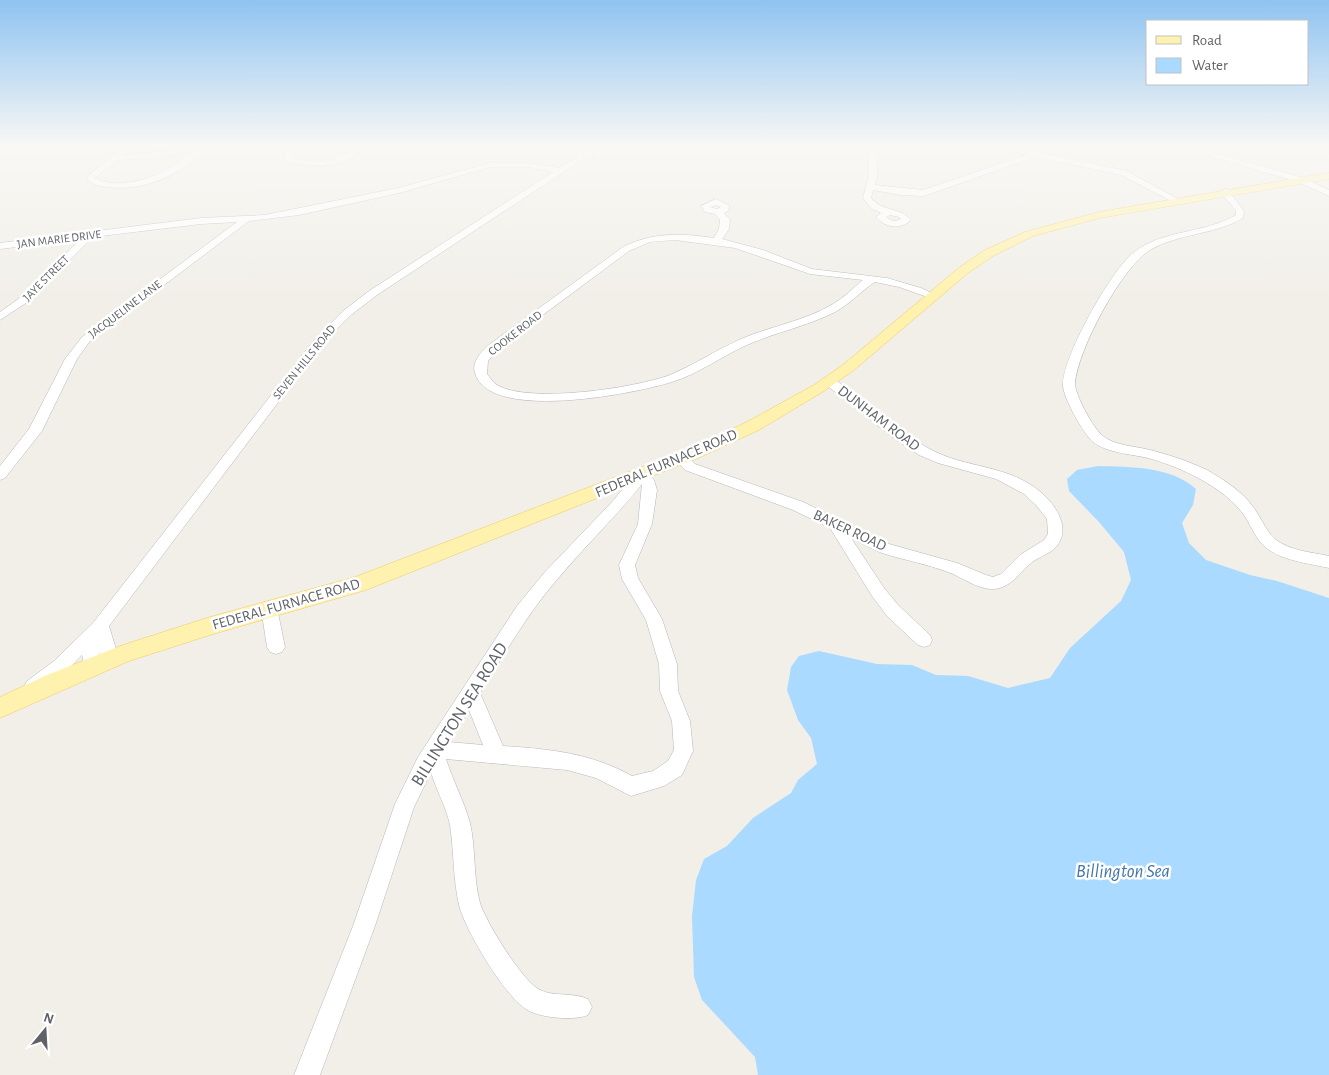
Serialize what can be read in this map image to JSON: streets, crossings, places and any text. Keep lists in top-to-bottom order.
{
  "streets": {
    "main road": ["FEDERAL FURNACE ROAD"],
    "street": [
      "JAN MARIE DRIVE",
      "JAYE STREET",
      "JACQUELINE LANE",
      "COOKE ROAD",
      "SEVEN HILLS ROAD",
      "DUNHAM ROAD",
      "BAKER ROAD",
      "BILLINGTON SEA ROAD"
    ]
  },
  "crossings": [
    ["JAN MARIE DRIVE", "JAYE STREET"],
    ["JAN MARIE DRIVE", "JACQUELINE LANE"],
    ["COOKE ROAD", "FEDERAL FURNACE ROAD"],
    ["SEVEN HILLS ROAD", "FEDERAL FURNACE ROAD"],
    ["DUNHAM ROAD", "FEDERAL FURNACE ROAD"],
    ["DUNHAM ROAD", "BAKER ROAD"],
    ["FEDERAL FURNACE ROAD", "BAKER ROAD"],
    ["FEDERAL FURNACE ROAD", "BILLINGTON SEA ROAD"]
  ],
  "water": ["Billington Sea"],
  "legend": ["Road", "Water"],
  "north": "top"
}
